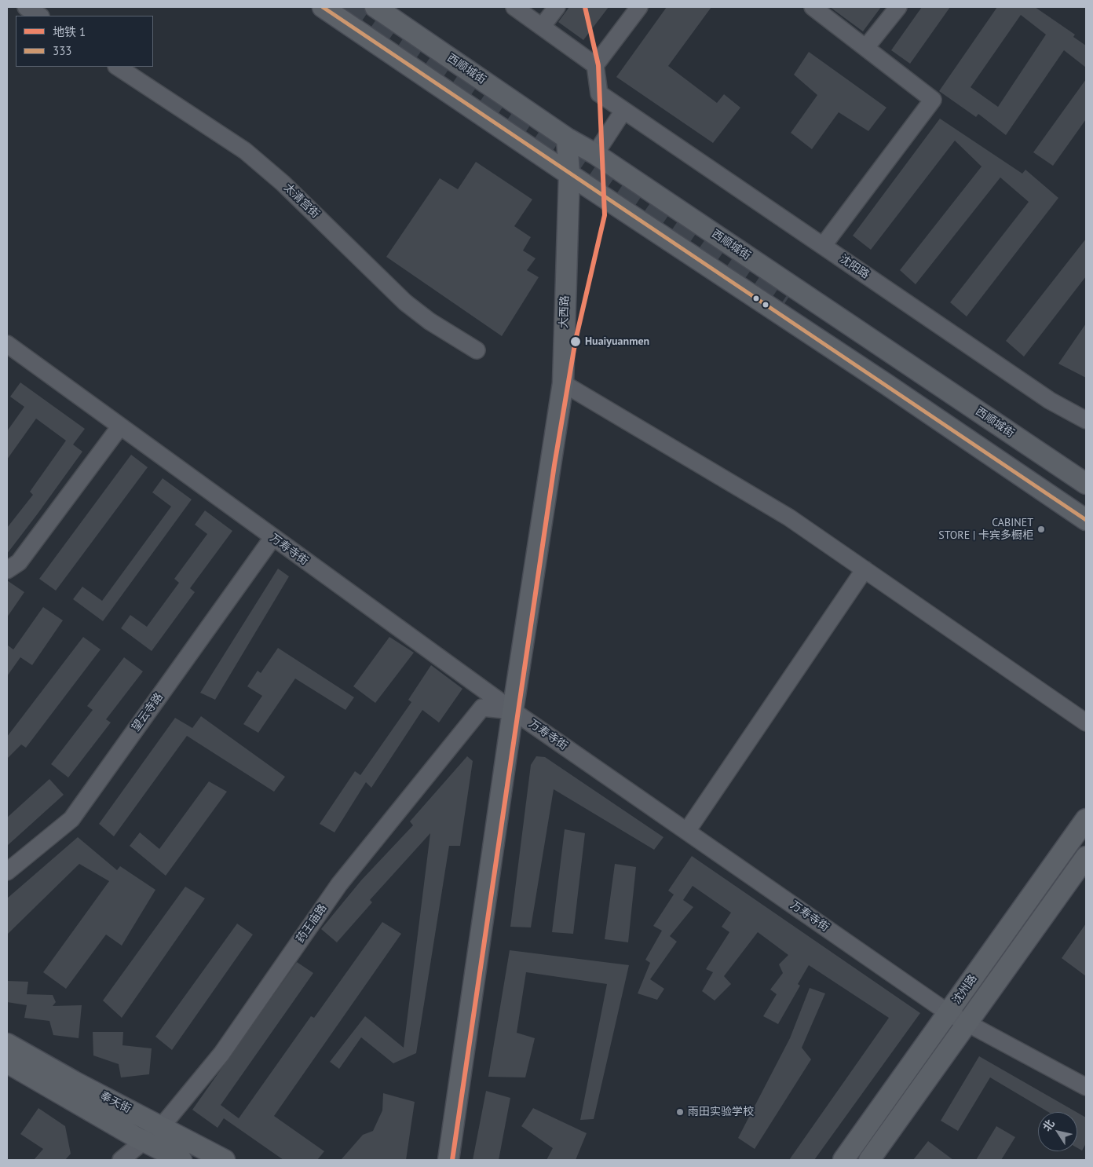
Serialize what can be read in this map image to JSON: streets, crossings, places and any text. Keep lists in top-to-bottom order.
{
  "streets": {
    "main road": [
      "西顺城街",
      "大西路",
      "沈州路",
      "奉天街"
    ],
    "street": [
      "太清宫街",
      "沈阳路",
      "万寿寺街",
      "望云寺路",
      "药王庙路"
    ]
  },
  "crossings": [
    ["西顺城街", "大西路"],
    ["大西路", "万寿寺街"],
    ["大西路", "药王庙路"],
    ["万寿寺街", "望云寺路"],
    ["万寿寺街", "药王庙路"],
    ["万寿寺街", "沈州路"],
    ["药王庙路", "奉天街"]
  ],
  "places": ["Huaiyuanmen", "CABINET STORE | 卡宾多橱柜", "雨田实验学校"],
  "lines": ["metro line 1", "transit line 333"],
  "legend": ["地铁 1", "333"],
  "north": "top left"
}
